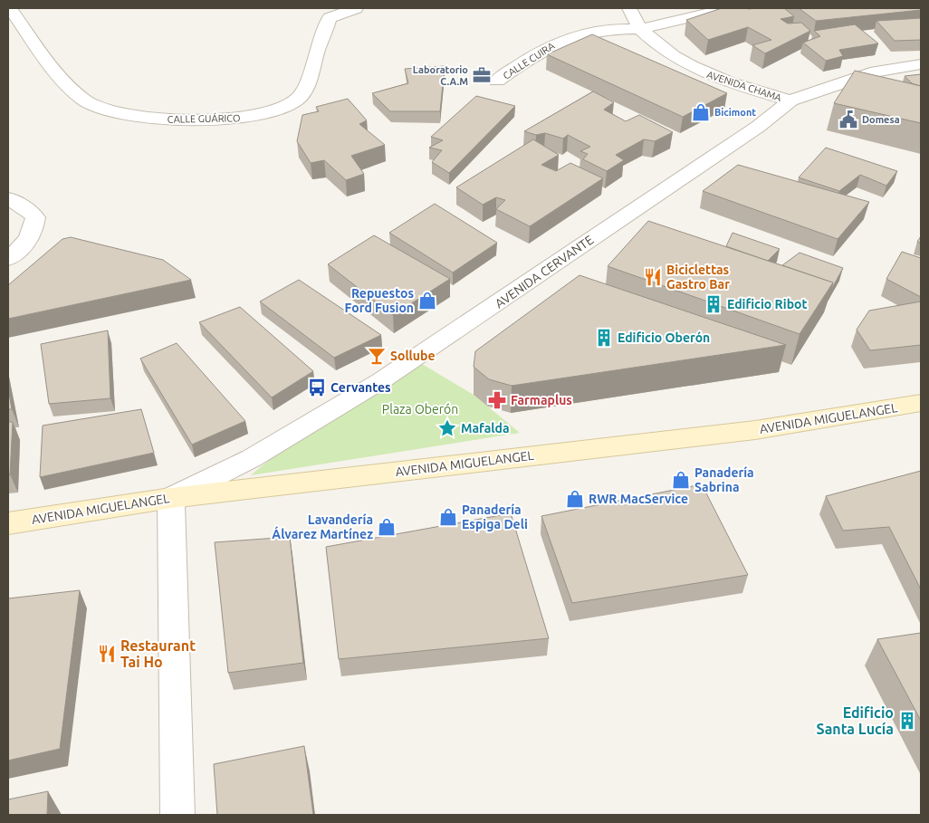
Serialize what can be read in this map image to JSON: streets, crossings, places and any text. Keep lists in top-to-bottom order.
{
  "streets": {
    "street": [
      "CALLE CUIRA",
      "AVENIDA CHAMA",
      "CALLE GUÁRICO",
      "AVENIDA CERVANTE",
      "AVENIDA MIGUELANGEL"
    ]
  },
  "crossings": [
    ["CALLE CUIRA", "AVENIDA CHAMA"],
    ["AVENIDA CHAMA", "AVENIDA CERVANTE"],
    ["AVENIDA CERVANTE", "AVENIDA MIGUELANGEL"]
  ],
  "parks": ["Plaza Oberón"],
  "places": {
    "office": ["Laboratorio C.A.M"],
    "shop": [
      "Bicimont",
      "Repuestos Ford Fusion",
      "Panadería Sabrina",
      "RWR MacService",
      "Panadería Espiga Deli",
      "Lavandería Álvarez Martínez"
    ],
    "public building": ["Domesa"],
    "restaurant": ["Biciclettas Gastro Bar", "Restaurant Tai Ho"],
    "building": ["Edificio Ribot", "Edificio Oberón", "Edificio Santa Lucía"],
    "bar": ["Sollube"],
    "bus stop": ["Cervantes"],
    "pharmacy": ["Farmaplus"],
    "place": ["Mafalda"]
  }
}
